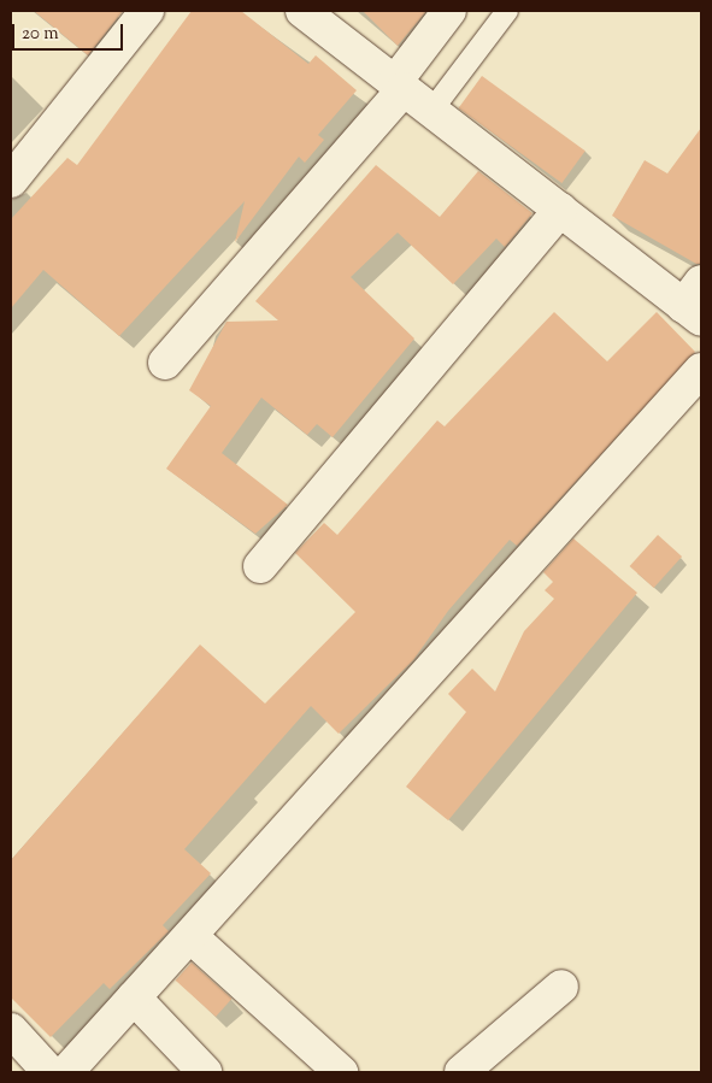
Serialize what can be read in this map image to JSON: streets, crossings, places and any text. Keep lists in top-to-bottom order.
{
  "scale_bar": "20 m"
}
